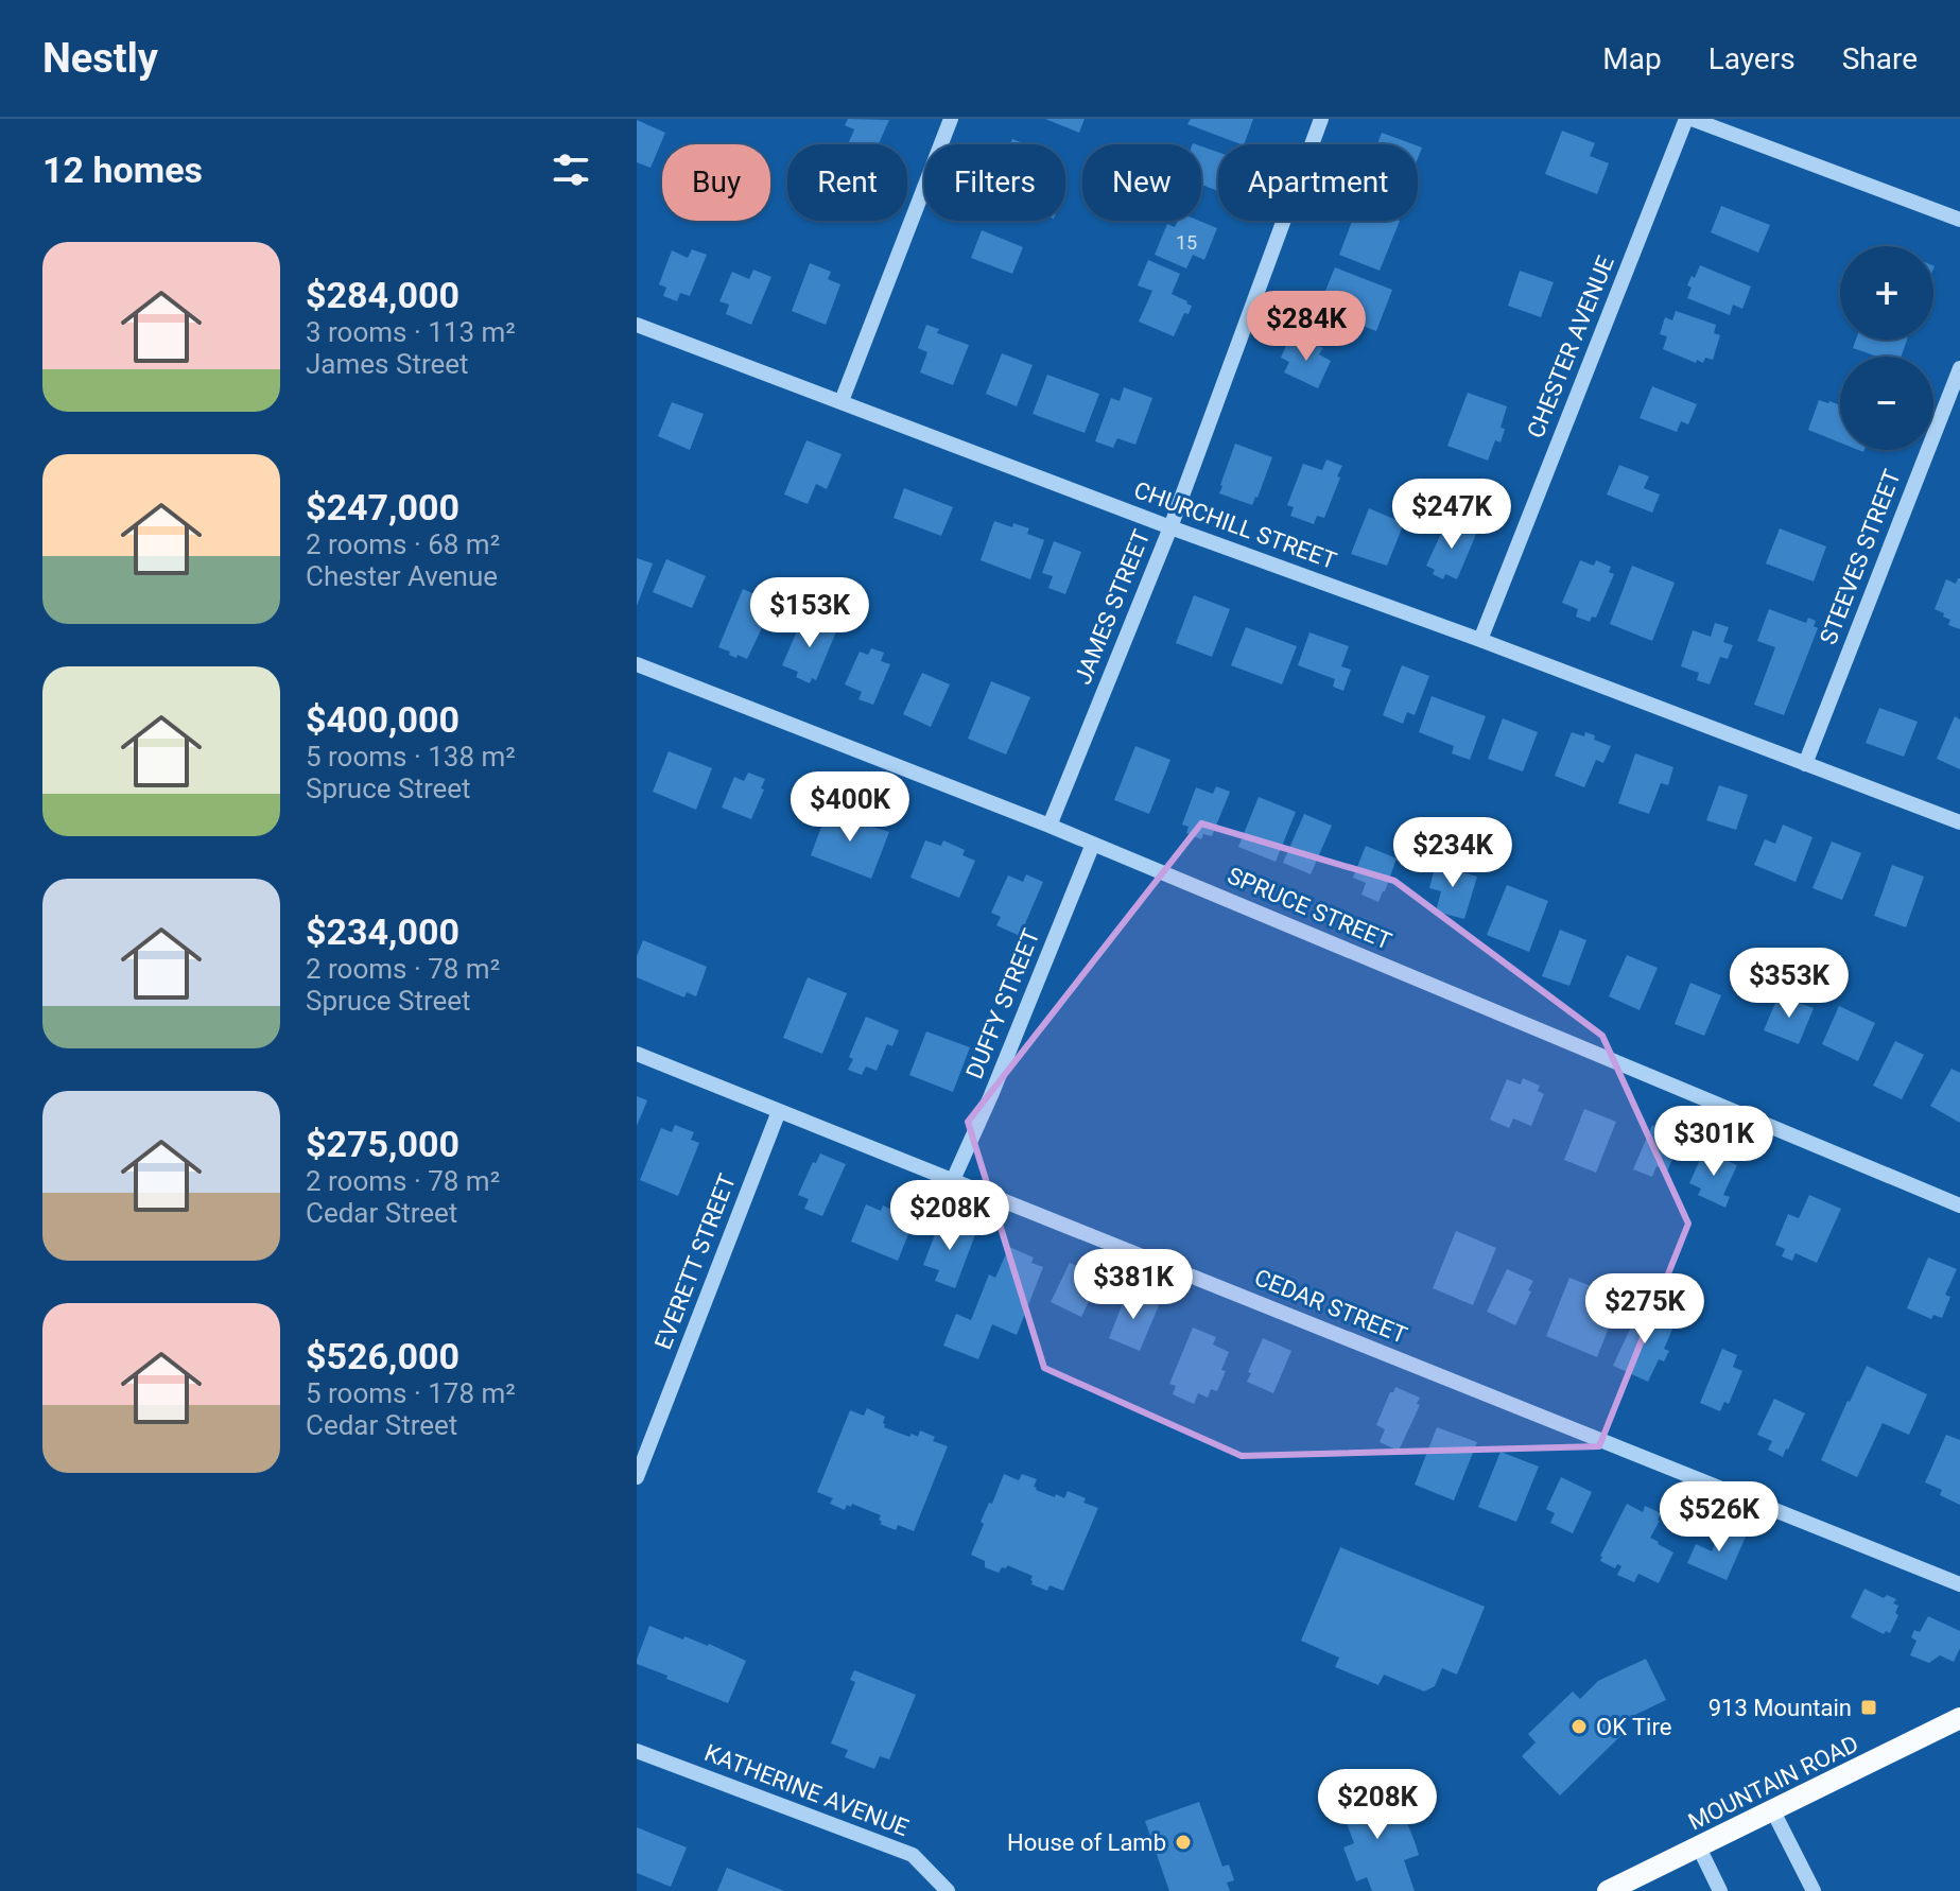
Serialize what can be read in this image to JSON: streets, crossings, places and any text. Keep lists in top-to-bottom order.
{
  "streets": {
    "main road": ["MOUNTAIN ROAD"],
    "street": [
      "CHESTER AVENUE",
      "CHURCHILL STREET",
      "STEEVES STREET",
      "JAMES STREET",
      "SPRUCE STREET",
      "DUFFY STREET",
      "EVERETT STREET",
      "CEDAR STREET",
      "KATHERINE AVENUE"
    ]
  },
  "crossings": [
    ["CHESTER AVENUE", "CHURCHILL STREET"],
    ["CHURCHILL STREET", "STEEVES STREET"],
    ["CHURCHILL STREET", "JAMES STREET"],
    ["JAMES STREET", "SPRUCE STREET"],
    ["SPRUCE STREET", "DUFFY STREET"],
    ["DUFFY STREET", "CEDAR STREET"],
    ["EVERETT STREET", "CEDAR STREET"]
  ],
  "places": {
    "transit": ["913 Mountain"],
    "other": ["OK Tire", "House of Lamb"]
  },
  "house_numbers": ["15"],
  "page": {
    "header": "Nestly",
    "nav": ["Map", "Layers", "Share"],
    "heading": "12 homes",
    "chip": [
      "Buy",
      "Rent",
      "Filters",
      "New",
      "Apartment"
    ],
    "list": [
      {
        "name": "$284,000",
        "note": "3 rooms · 113 m² · James Street"
      },
      {
        "name": "$247,000",
        "note": "2 rooms · 68 m² · Chester Avenue"
      },
      {
        "name": "$400,000",
        "note": "5 rooms · 138 m² · Spruce Street"
      },
      {
        "name": "$234,000",
        "note": "2 rooms · 78 m² · Spruce Street"
      },
      {
        "name": "$275,000",
        "note": "2 rooms · 78 m² · Cedar Street"
      },
      {
        "name": "$526,000",
        "note": "5 rooms · 178 m² · Cedar Street"
      }
    ],
    "map_buttons": ["+", "−"],
    "price": [
      "$284K",
      "$247K",
      "$153K",
      "$400K",
      "$234K",
      "$353K",
      "$301K",
      "$208K",
      "$381K",
      "$275K",
      "$526K",
      "$208K"
    ]
  }
}
